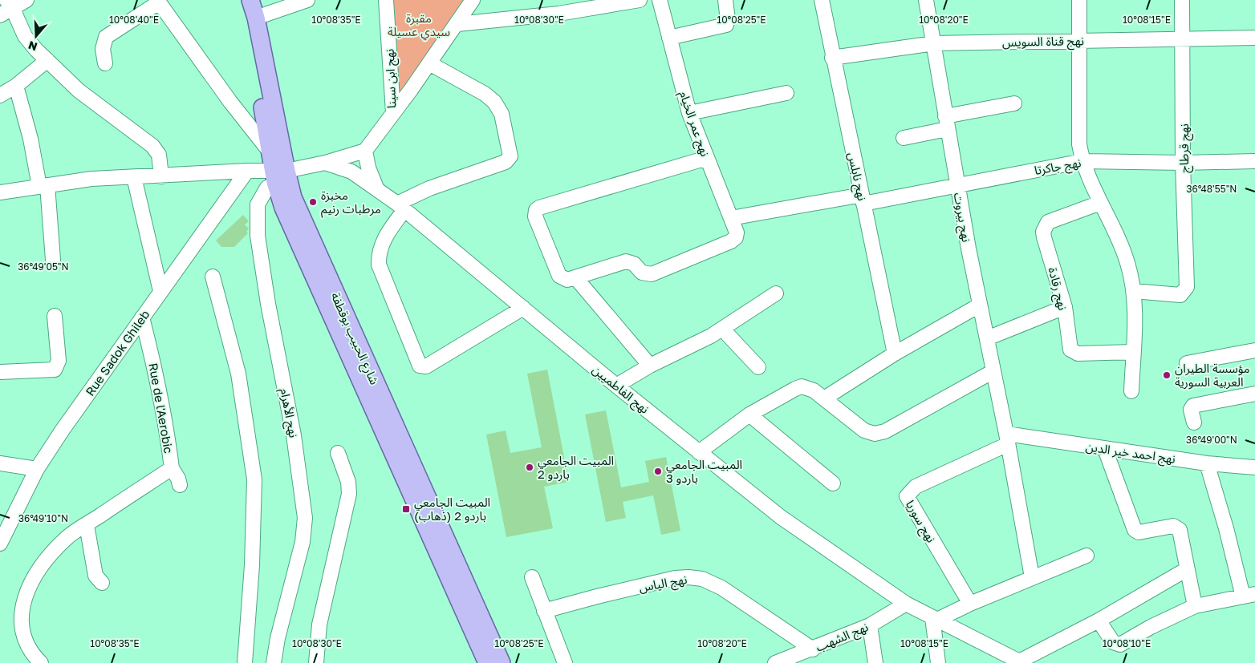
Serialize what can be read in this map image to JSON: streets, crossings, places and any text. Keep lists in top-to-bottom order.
{
  "streets": {
    "main road": ["شارع الحبيب بوقطفة"],
    "street": [
      "نهج قناة السويس",
      "نهج ابن سينا",
      "نهج عمر الخيام",
      "نهج قرطاج",
      "نهج جاكرتا",
      "نهج نابلس",
      "نهج بيروت",
      "نهج رقادة",
      "Rue Sadok Ghileb",
      "نهج الفاطميين",
      "Rue de l'Aerobic",
      "نهج الأهرام",
      "نهج احمد خير الدين",
      "نهج سوريا",
      "نهج الياس",
      "نهج الشهب"
    ]
  },
  "crossings": [
    ["نهج قناة السويس", "نهج قرطاج"],
    ["نهج قناة السويس", "نهج نابلس"],
    ["نهج قناة السويس", "نهج بيروت"],
    ["نهج عمر الخيام", "نهج جاكرتا"],
    ["نهج قرطاج", "نهج جاكرتا"],
    ["نهج جاكرتا", "نهج نابلس"],
    ["نهج جاكرتا", "نهج بيروت"],
    ["نهج بيروت", "نهج احمد خير الدين"],
    ["نهج بيروت", "نهج سوريا"],
    ["شارع الحبيب بوقطفة", "نهج الأهرام"],
    ["Rue Sadok Ghileb", "Rue de l'Aerobic"],
    ["نهج الفاطميين", "نهج الشهب"],
    ["نهج احمد خير الدين", "نهج سوريا"],
    ["نهج الياس", "نهج الشهب"]
  ],
  "parks": ["مقبرة سيدي عسيلة"],
  "places": {
    "other": [
      "مخبزة مرطبات رنيم",
      "مؤسسة الطيران العربية السورية",
      "المبيت الجامعي باردو 2",
      "المبيت الجامعي باردو 3"
    ],
    "transit": ["المبيت الجامعي باردو 2 (ذهاب)"]
  },
  "north": "bottom",
  "coordinates": [
    "10°08'35\"E",
    "10°08'30\"E",
    "10°08'25\"E",
    "10°08'20\"E",
    "10°08'15\"E",
    "10°08'40\"E",
    "36°48'55\"N",
    "36°49'05\"N",
    "36°49'00\"N",
    "36°49'10\"N",
    "10°08'10\"E"
  ]
}
